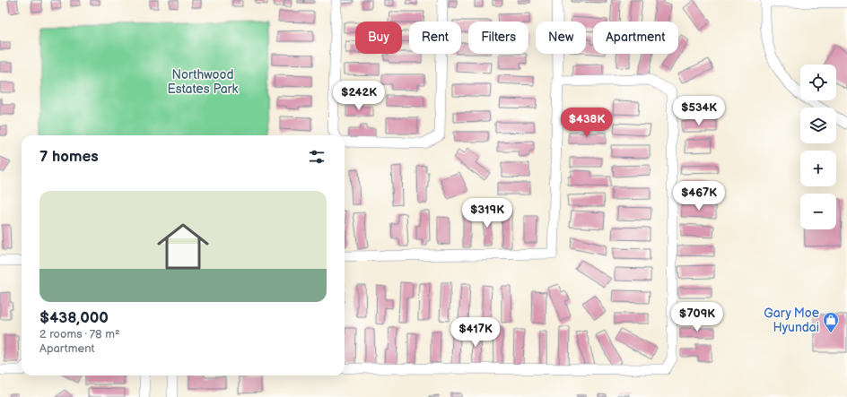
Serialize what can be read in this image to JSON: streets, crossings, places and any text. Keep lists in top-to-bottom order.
{
  "parks": ["Northwood Estates Park"],
  "places": {
    "shop": ["Gary Moe Hyundai"]
  },
  "page": {
    "chip": [
      "Buy",
      "Rent",
      "Filters",
      "New",
      "Apartment"
    ],
    "map_buttons": ["+", "−"],
    "price": [
      "$242K",
      "$534K",
      "$438K",
      "$467K",
      "$319K",
      "$709K",
      "$417K"
    ],
    "heading": "7 homes",
    "list": [
      {
        "name": "$438,000",
        "note": "2 rooms · 78 m² · Apartment"
      }
    ]
  }
}
